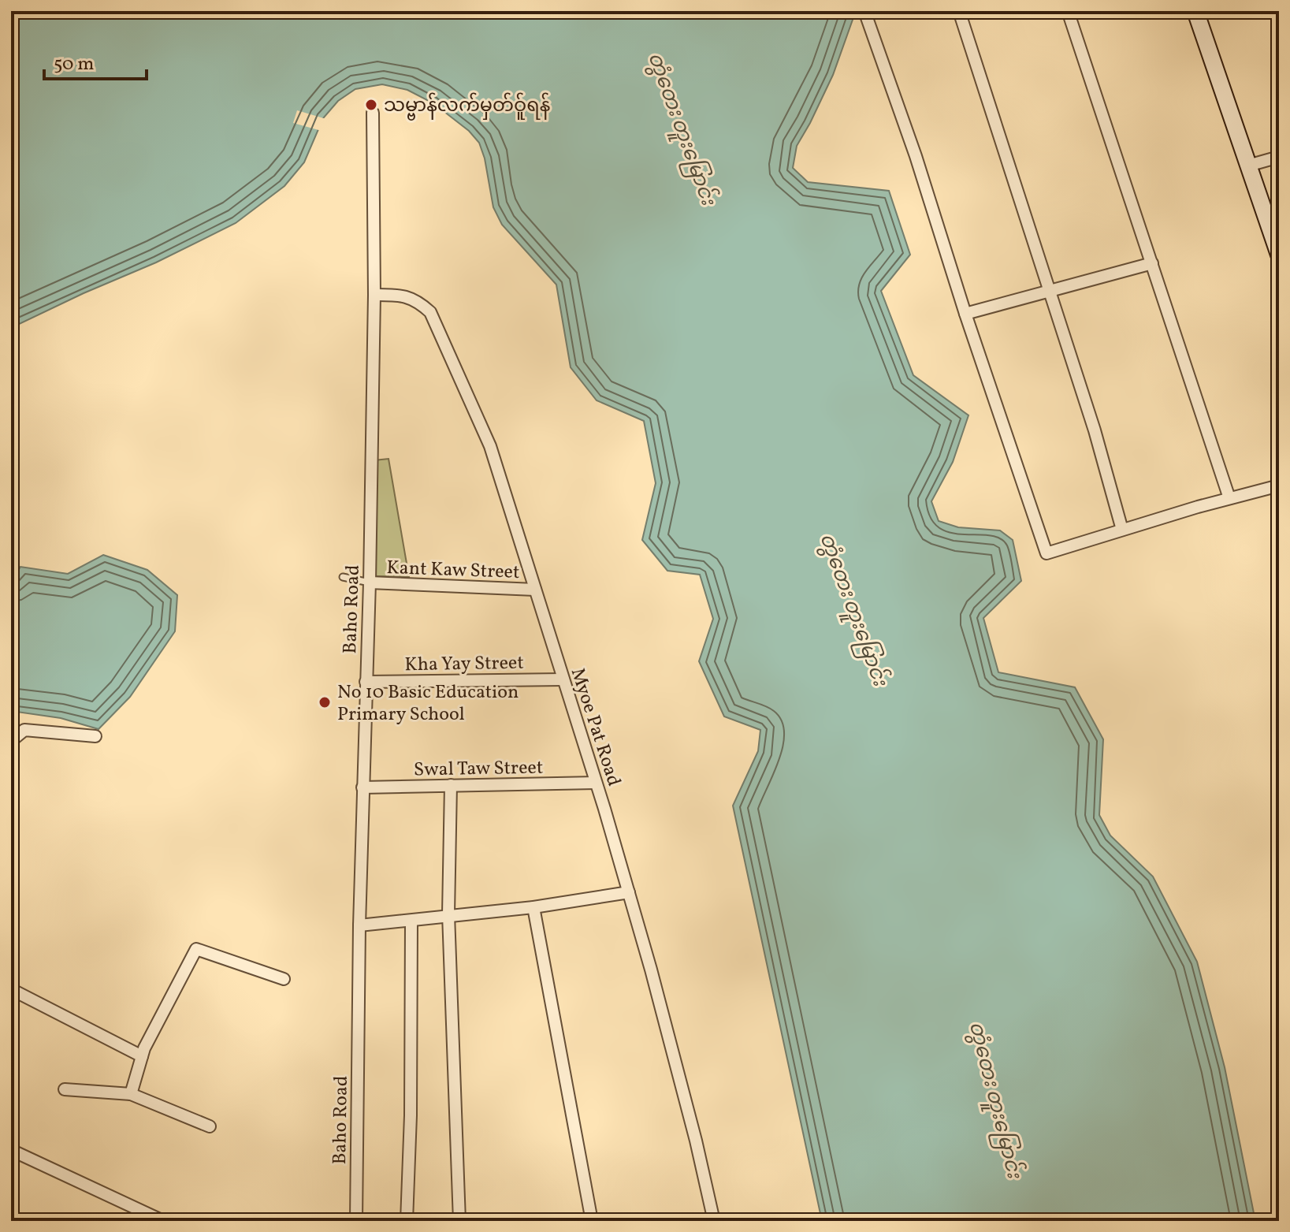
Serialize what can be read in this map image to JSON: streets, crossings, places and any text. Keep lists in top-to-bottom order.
{
  "streets": {
    "street": [
      "Kant Kaw Street",
      "Baho Road",
      "Kha Yay Street",
      "Myoe Pat Road",
      "Swal Taw Street"
    ]
  },
  "crossings": [
    ["Kant Kaw Street", "Baho Road"],
    ["Kant Kaw Street", "Myoe Pat Road"],
    ["Baho Road", "Kha Yay Street"],
    ["Baho Road", "Myoe Pat Road"],
    ["Baho Road", "Swal Taw Street"],
    ["Kha Yay Street", "Myoe Pat Road"],
    ["Myoe Pat Road", "Swal Taw Street"]
  ],
  "water": ["တွံတေး တူးမြောင်း"],
  "places": ["သမ္ဗာန်လက်မှတ်ဝ်ူရန်", "No 10 Basic Education Primary School"],
  "scale_bar": "50 m"
}
